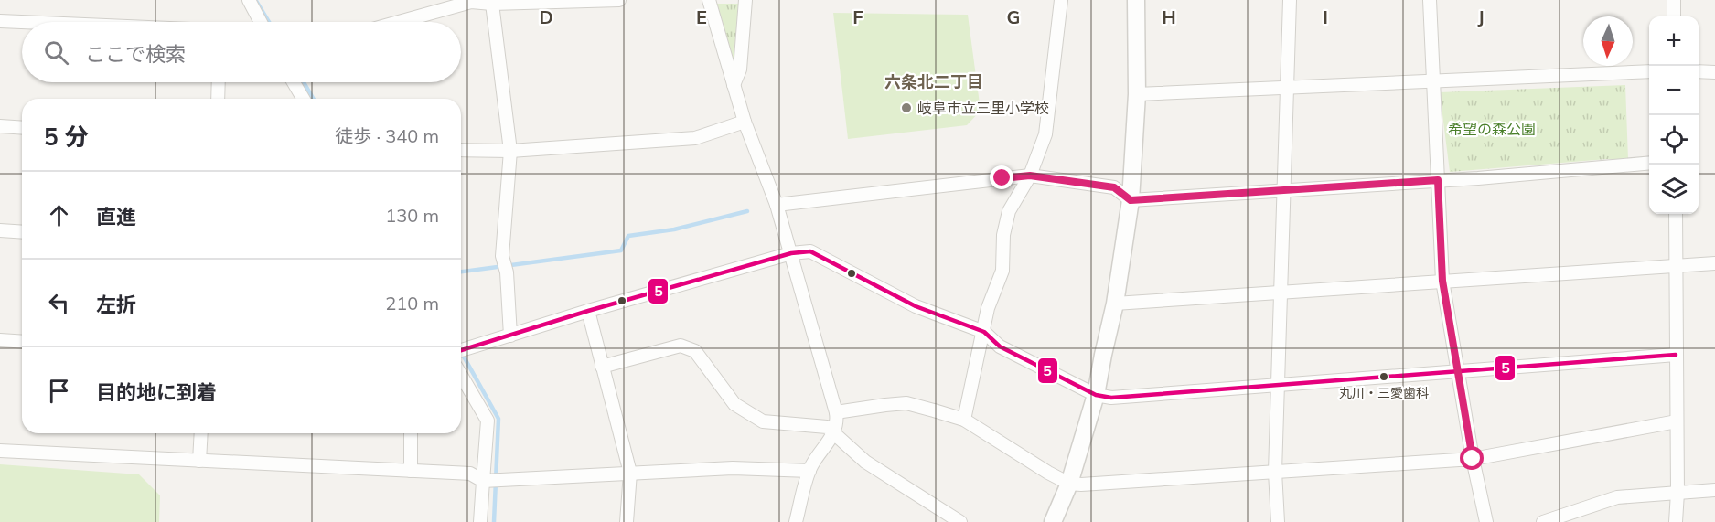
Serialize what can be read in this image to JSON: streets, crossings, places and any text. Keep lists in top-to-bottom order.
{
  "districts": ["六条北二丁目"],
  "parks": ["希望の森公園"],
  "places": ["岐阜市立三里小学校", "丸川・三愛歯科"],
  "lines": ["transit line 5"],
  "north": "bottom",
  "page": {
    "map_buttons": ["+", "−"],
    "search": "ここで検索",
    "heading": ["5 分", "徒歩 · 340 m"],
    "list": [
      ["直進", "130 m"],
      ["左折", "210 m"],
      "目的地に到着"
    ]
  },
  "grid": {
    "columns": [
      "D",
      "E",
      "F",
      "G",
      "H",
      "I",
      "J"
    ]
  }
}
